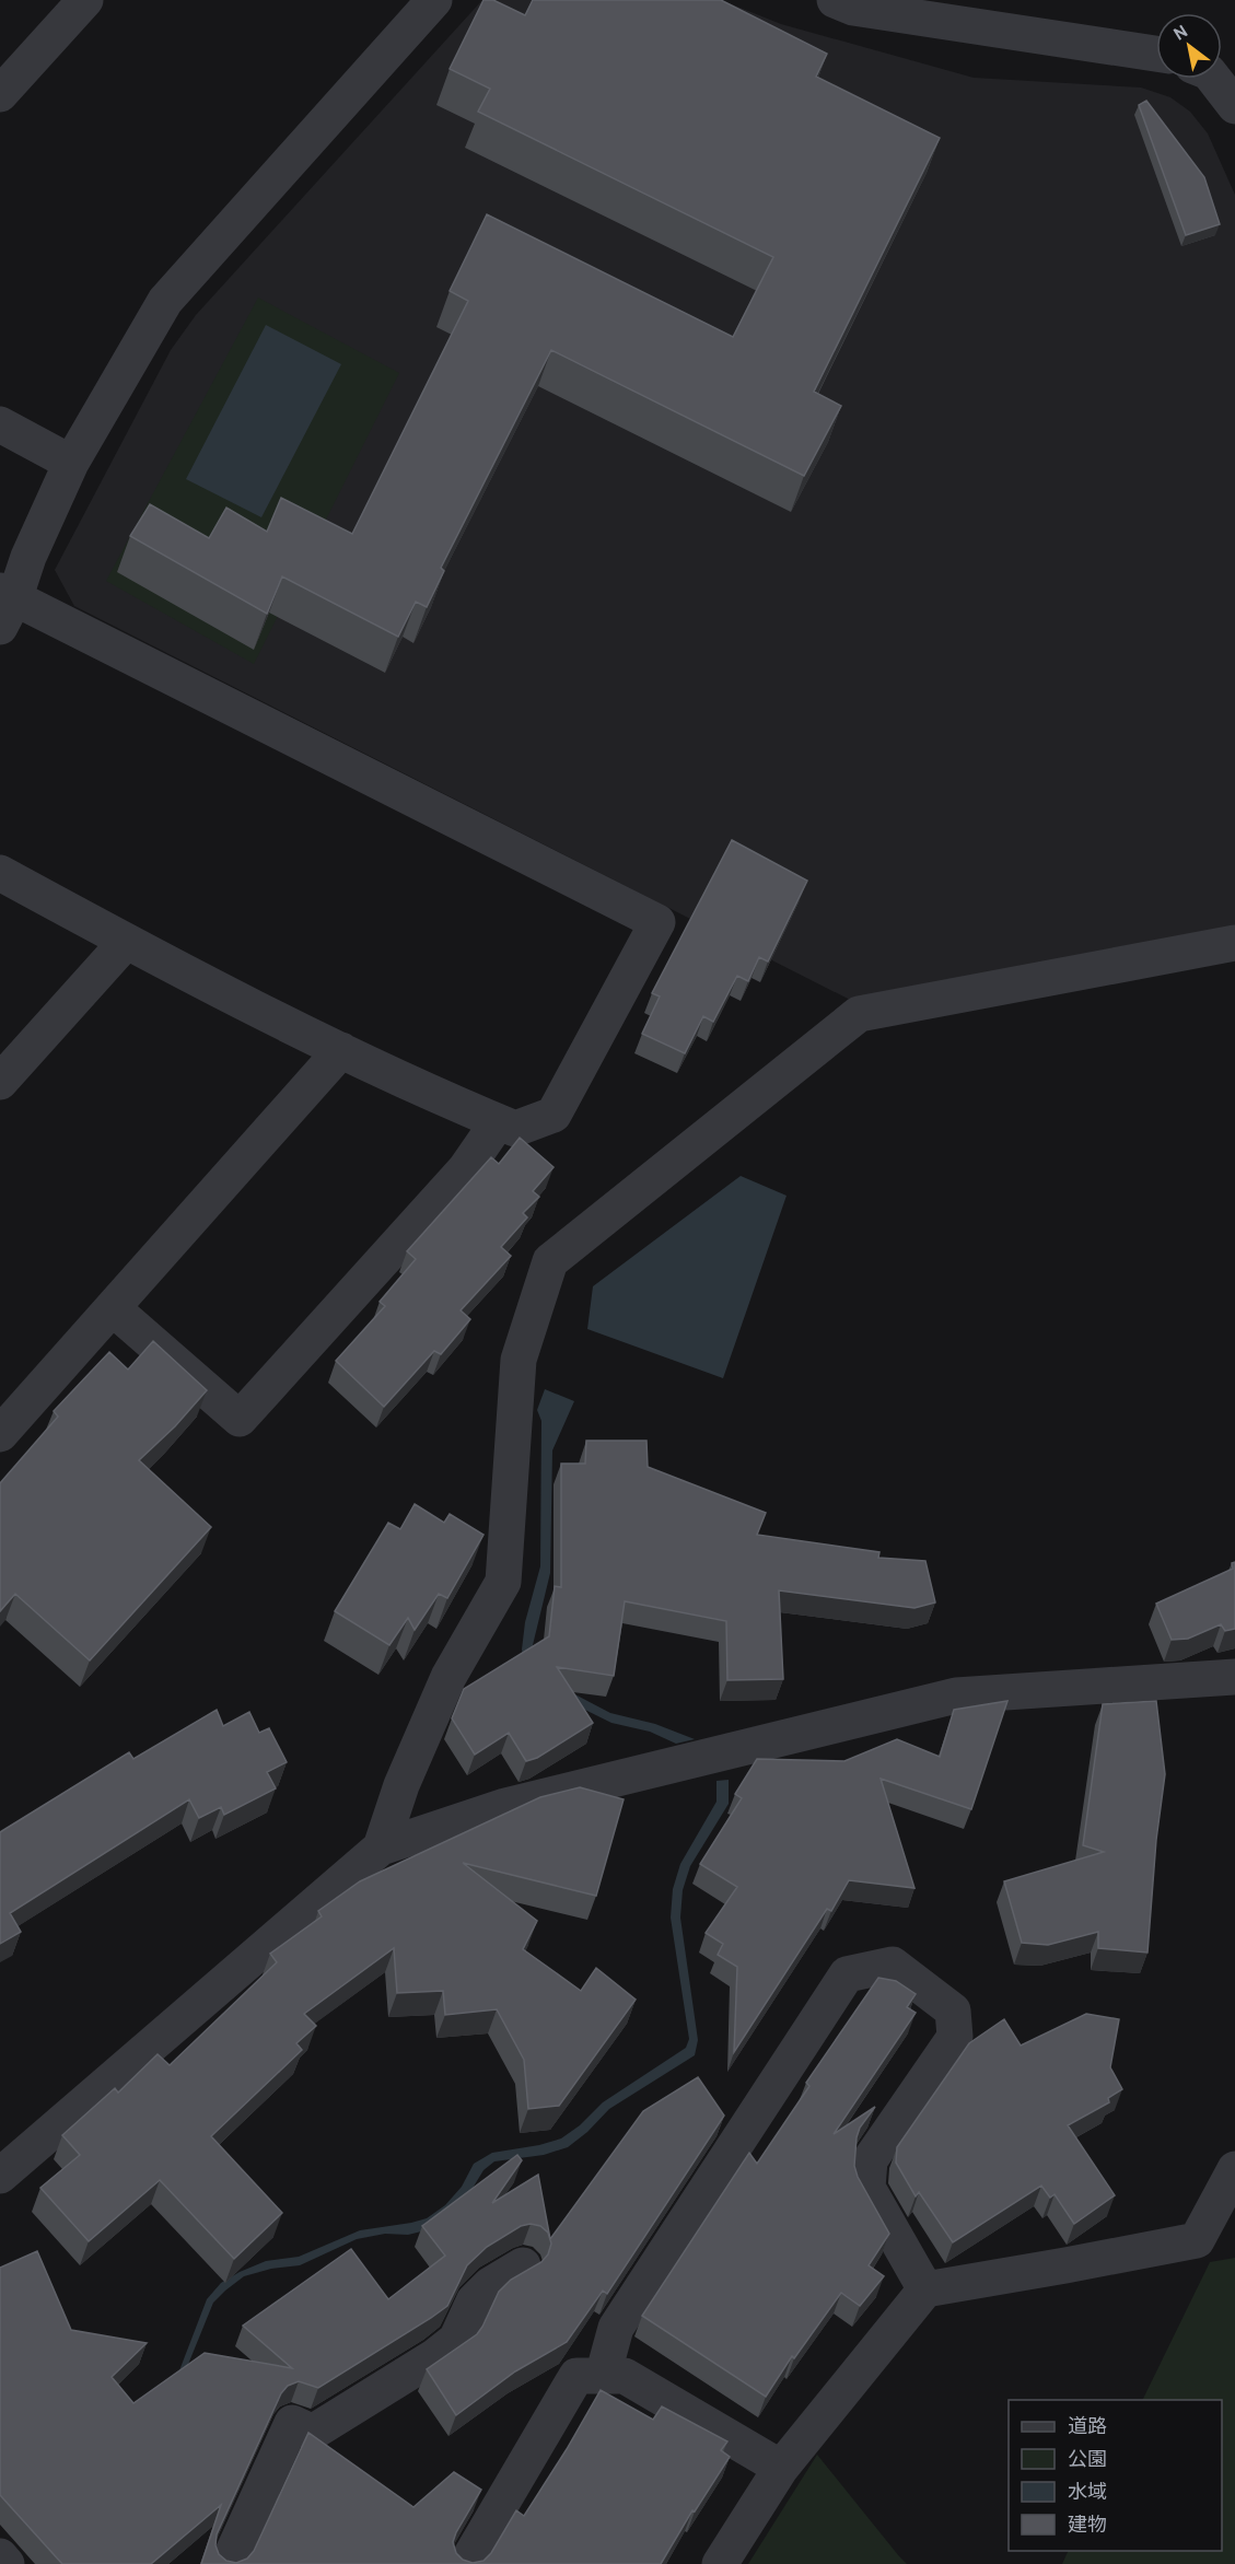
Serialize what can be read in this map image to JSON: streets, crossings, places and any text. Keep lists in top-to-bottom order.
{
  "legend": [
    "道路",
    "公園",
    "水域",
    "建物"
  ],
  "north": "top left"
}
